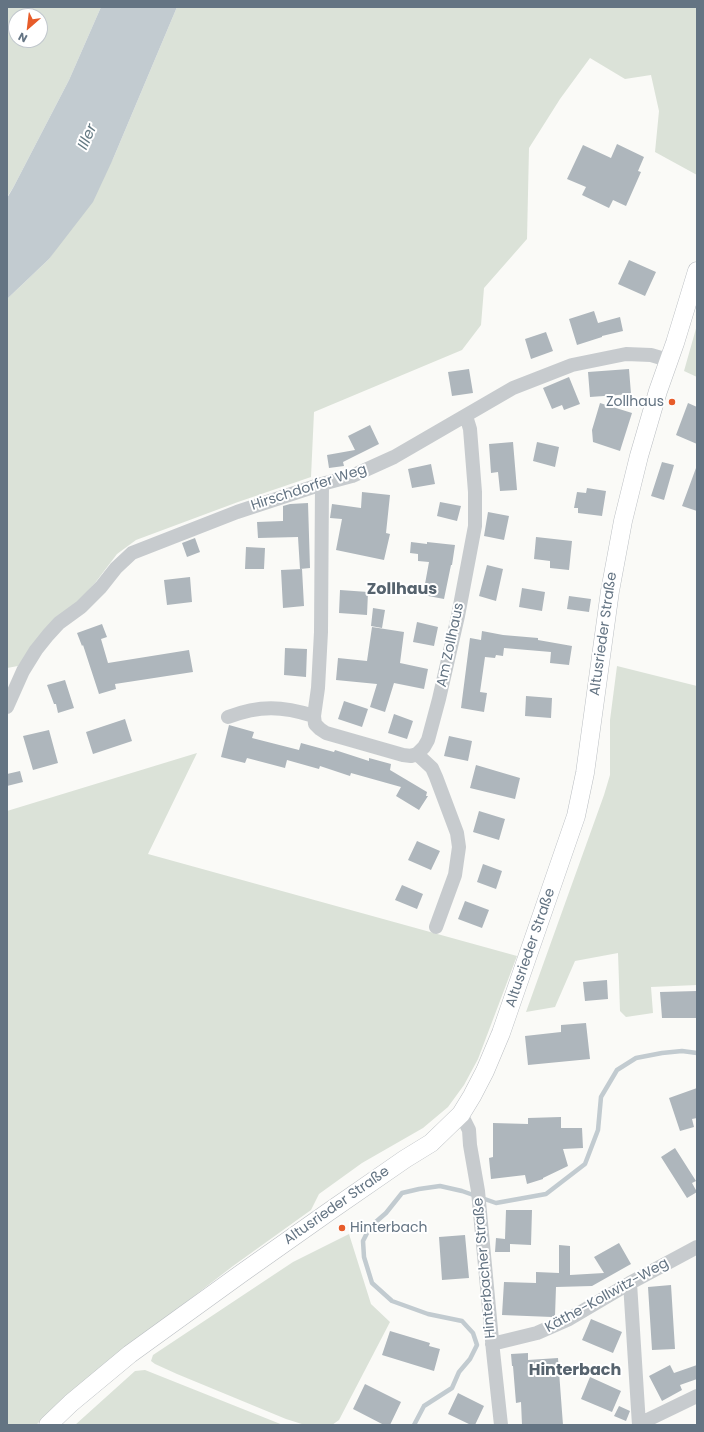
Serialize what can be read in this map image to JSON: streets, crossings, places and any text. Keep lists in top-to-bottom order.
{
  "streets": {
    "main road": ["Altusrieder Straße"],
    "street": [
      "Hirschdorfer Weg",
      "Am Zollhaus",
      "Hinterbacher Straße",
      "Käthe-Kollwitz-Weg"
    ]
  },
  "crossings": [
    ["Hirschdorfer Weg", "Altusrieder Straße"],
    ["Hirschdorfer Weg", "Am Zollhaus"],
    ["Altusrieder Straße", "Hinterbacher Straße"],
    ["Hinterbacher Straße", "Käthe-Kollwitz-Weg"]
  ],
  "districts": ["Zollhaus", "Hinterbach"],
  "water": ["Iller"],
  "places": ["Zollhaus", "Hinterbach"],
  "north": "bottom left"
}
